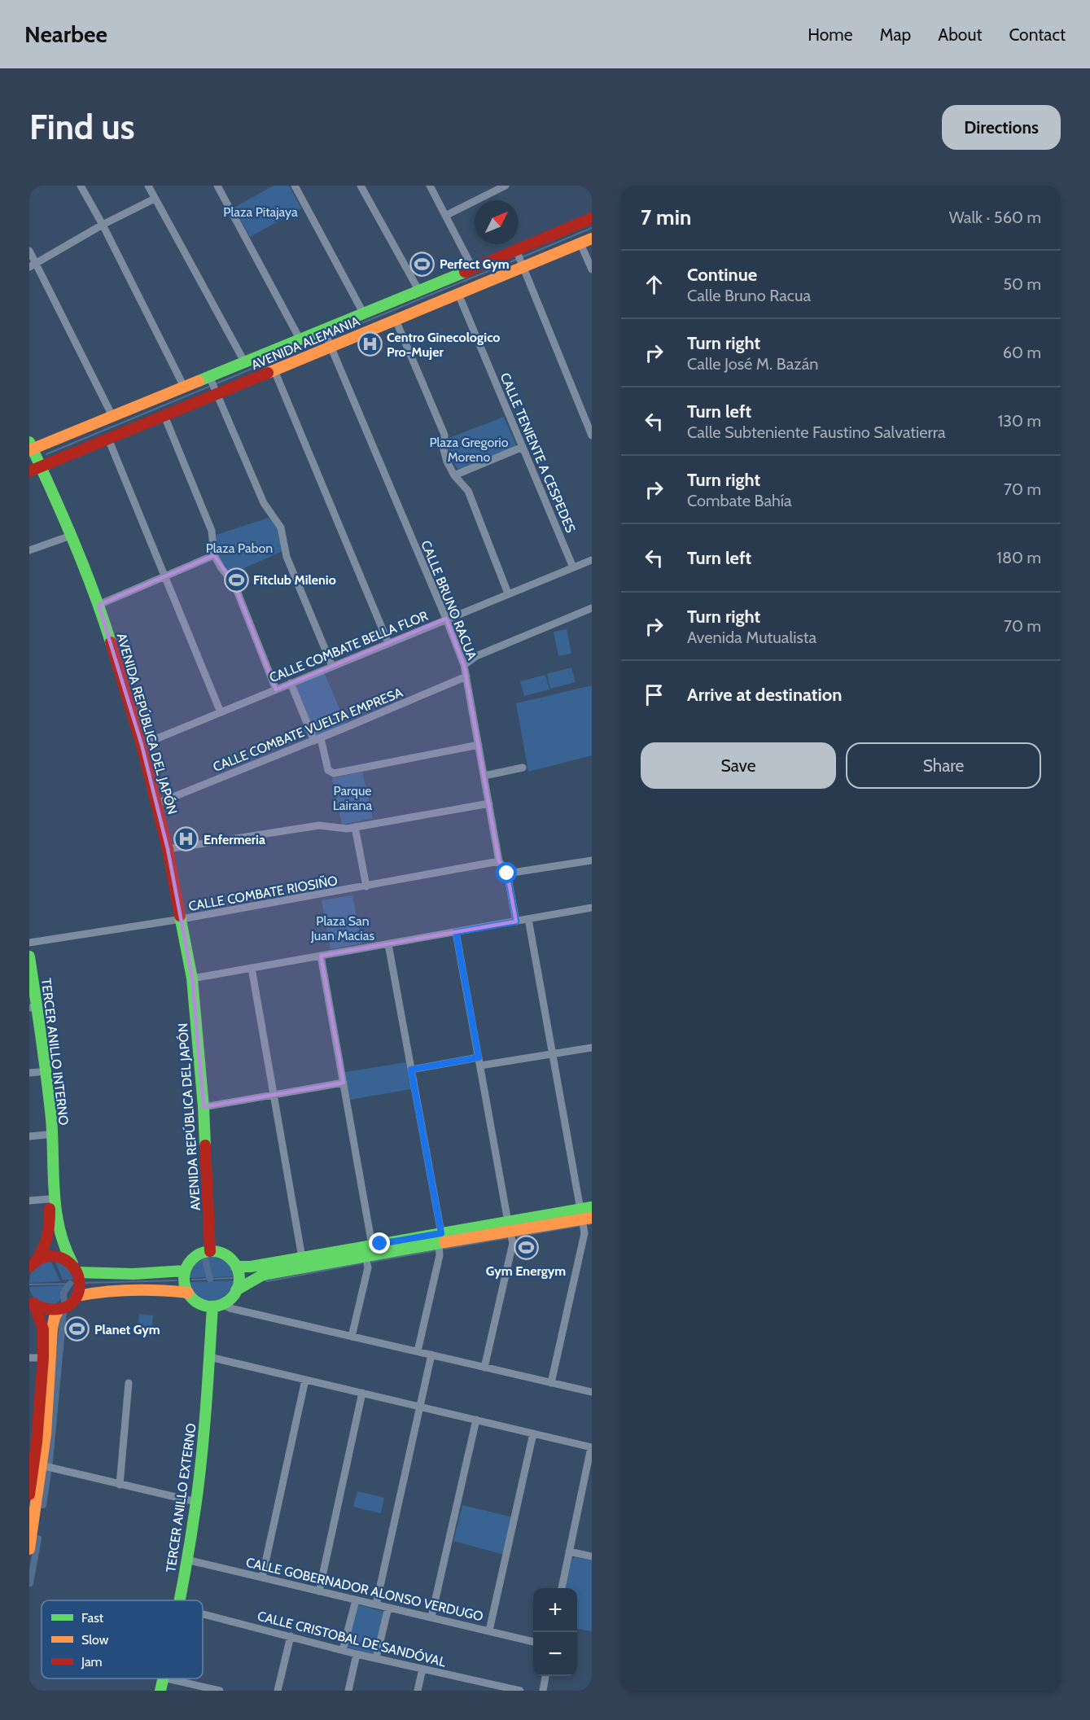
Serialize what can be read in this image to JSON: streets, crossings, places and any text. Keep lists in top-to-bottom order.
{
  "streets": {
    "main road": [
      "AVENIDA ALEMANIA",
      "AVENIDA REPÚBLICA DEL JAPÓN",
      "TERCER ANILLO INTERNO",
      "TERCER ANILLO EXTERNO"
    ],
    "street": [
      "CALLE TENIENTE A CESPEDES",
      "CALLE BRUNO RACUA",
      "CALLE COMBATE BELLA FLOR",
      "CALLE COMBATE VUELTA EMPRESA",
      "CALLE COMBATE RIOSIÑO",
      "CALLE GOBERNADOR ALONSO VERDUGO",
      "CALLE CRISTOBAL DE SANDÓVAL"
    ]
  },
  "crossings": [
    ["AVENIDA ALEMANIA", "CALLE TENIENTE A CESPEDES"],
    ["AVENIDA ALEMANIA", "CALLE BRUNO RACUA"],
    ["AVENIDA ALEMANIA", "AVENIDA REPÚBLICA DEL JAPÓN"],
    ["CALLE TENIENTE A CESPEDES", "CALLE COMBATE BELLA FLOR"],
    ["CALLE BRUNO RACUA", "CALLE COMBATE BELLA FLOR"],
    ["CALLE BRUNO RACUA", "CALLE COMBATE VUELTA EMPRESA"],
    ["CALLE BRUNO RACUA", "CALLE COMBATE RIOSIÑO"],
    ["CALLE COMBATE BELLA FLOR", "AVENIDA REPÚBLICA DEL JAPÓN"],
    ["AVENIDA REPÚBLICA DEL JAPÓN", "CALLE COMBATE VUELTA EMPRESA"],
    ["AVENIDA REPÚBLICA DEL JAPÓN", "CALLE COMBATE RIOSIÑO"],
    ["AVENIDA REPÚBLICA DEL JAPÓN", "TERCER ANILLO EXTERNO"],
    ["TERCER ANILLO EXTERNO", "CALLE GOBERNADOR ALONSO VERDUGO"]
  ],
  "parks": [
    "Plaza Pitajaya",
    "Plaza Gregorio Moreno",
    "Plaza Pabon",
    "Parque Lairana",
    "Plaza San Juan Macias"
  ],
  "places": {
    "sports": [
      "Perfect Gym",
      "Fitclub Milenio",
      "Gym Energym",
      "Planet Gym"
    ],
    "hospital": ["Centro Ginecologico Pro-Mujer", "Enfermeria"]
  },
  "legend": ["Fast", "Slow", "Jam"],
  "north": "top right",
  "page": {
    "header": "Nearbee",
    "nav": [
      "Home",
      "Map",
      "About",
      "Contact"
    ],
    "buttons": [
      "Directions",
      ["Save", "Share"]
    ],
    "title": "Find us",
    "heading": ["7 min", "Walk · 560 m"],
    "list": [
      ["Continue", "Calle Bruno Racua", "50 m"],
      ["Turn right", "Calle José M. Bazán", "60 m"],
      ["Turn left", "Calle Subteniente Faustino Salvatierra", "130 m"],
      ["Turn right", "Combate Bahía", "70 m"],
      ["Turn left", "180 m"],
      ["Turn right", "Avenida Mutualista", "70 m"],
      "Arrive at destination"
    ],
    "map_buttons": ["+", "−"]
  }
}
